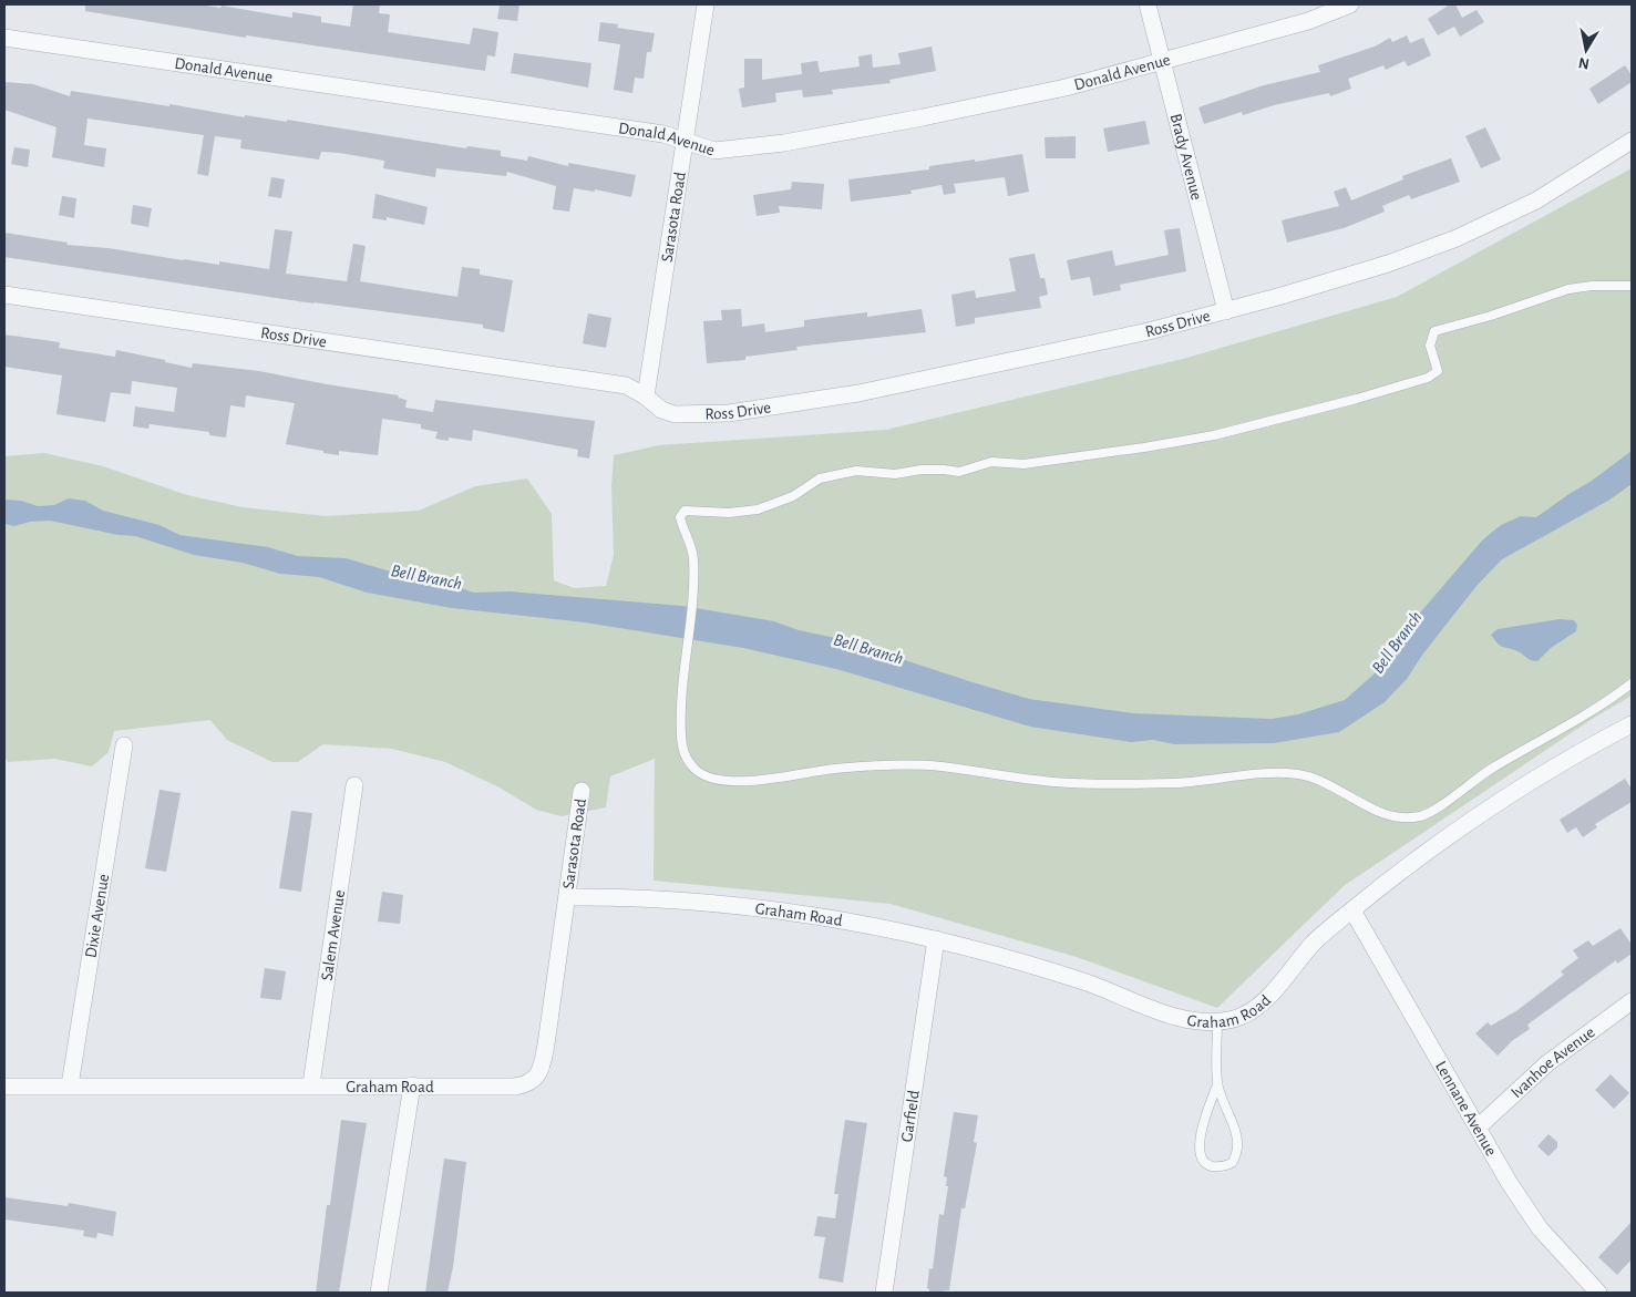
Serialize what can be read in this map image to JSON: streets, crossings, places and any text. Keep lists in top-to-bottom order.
{
  "streets": {
    "street": [
      "Donald Avenue",
      "Brady Avenue",
      "Sarasota Road",
      "Ross Drive",
      "Graham Road",
      "Dixie Avenue",
      "Salem Avenue",
      "Ivanhoe Avenue",
      "Lennane Avenue",
      "Garfield"
    ]
  },
  "crossings": [
    ["Donald Avenue", "Brady Avenue"],
    ["Donald Avenue", "Sarasota Road"],
    ["Brady Avenue", "Ross Drive"],
    ["Sarasota Road", "Ross Drive"],
    ["Sarasota Road", "Graham Road"],
    ["Graham Road", "Dixie Avenue"],
    ["Graham Road", "Salem Avenue"],
    ["Graham Road", "Lennane Avenue"],
    ["Graham Road", "Garfield"],
    ["Ivanhoe Avenue", "Lennane Avenue"]
  ],
  "water": ["Bell Branch"],
  "north": "bottom"
}
